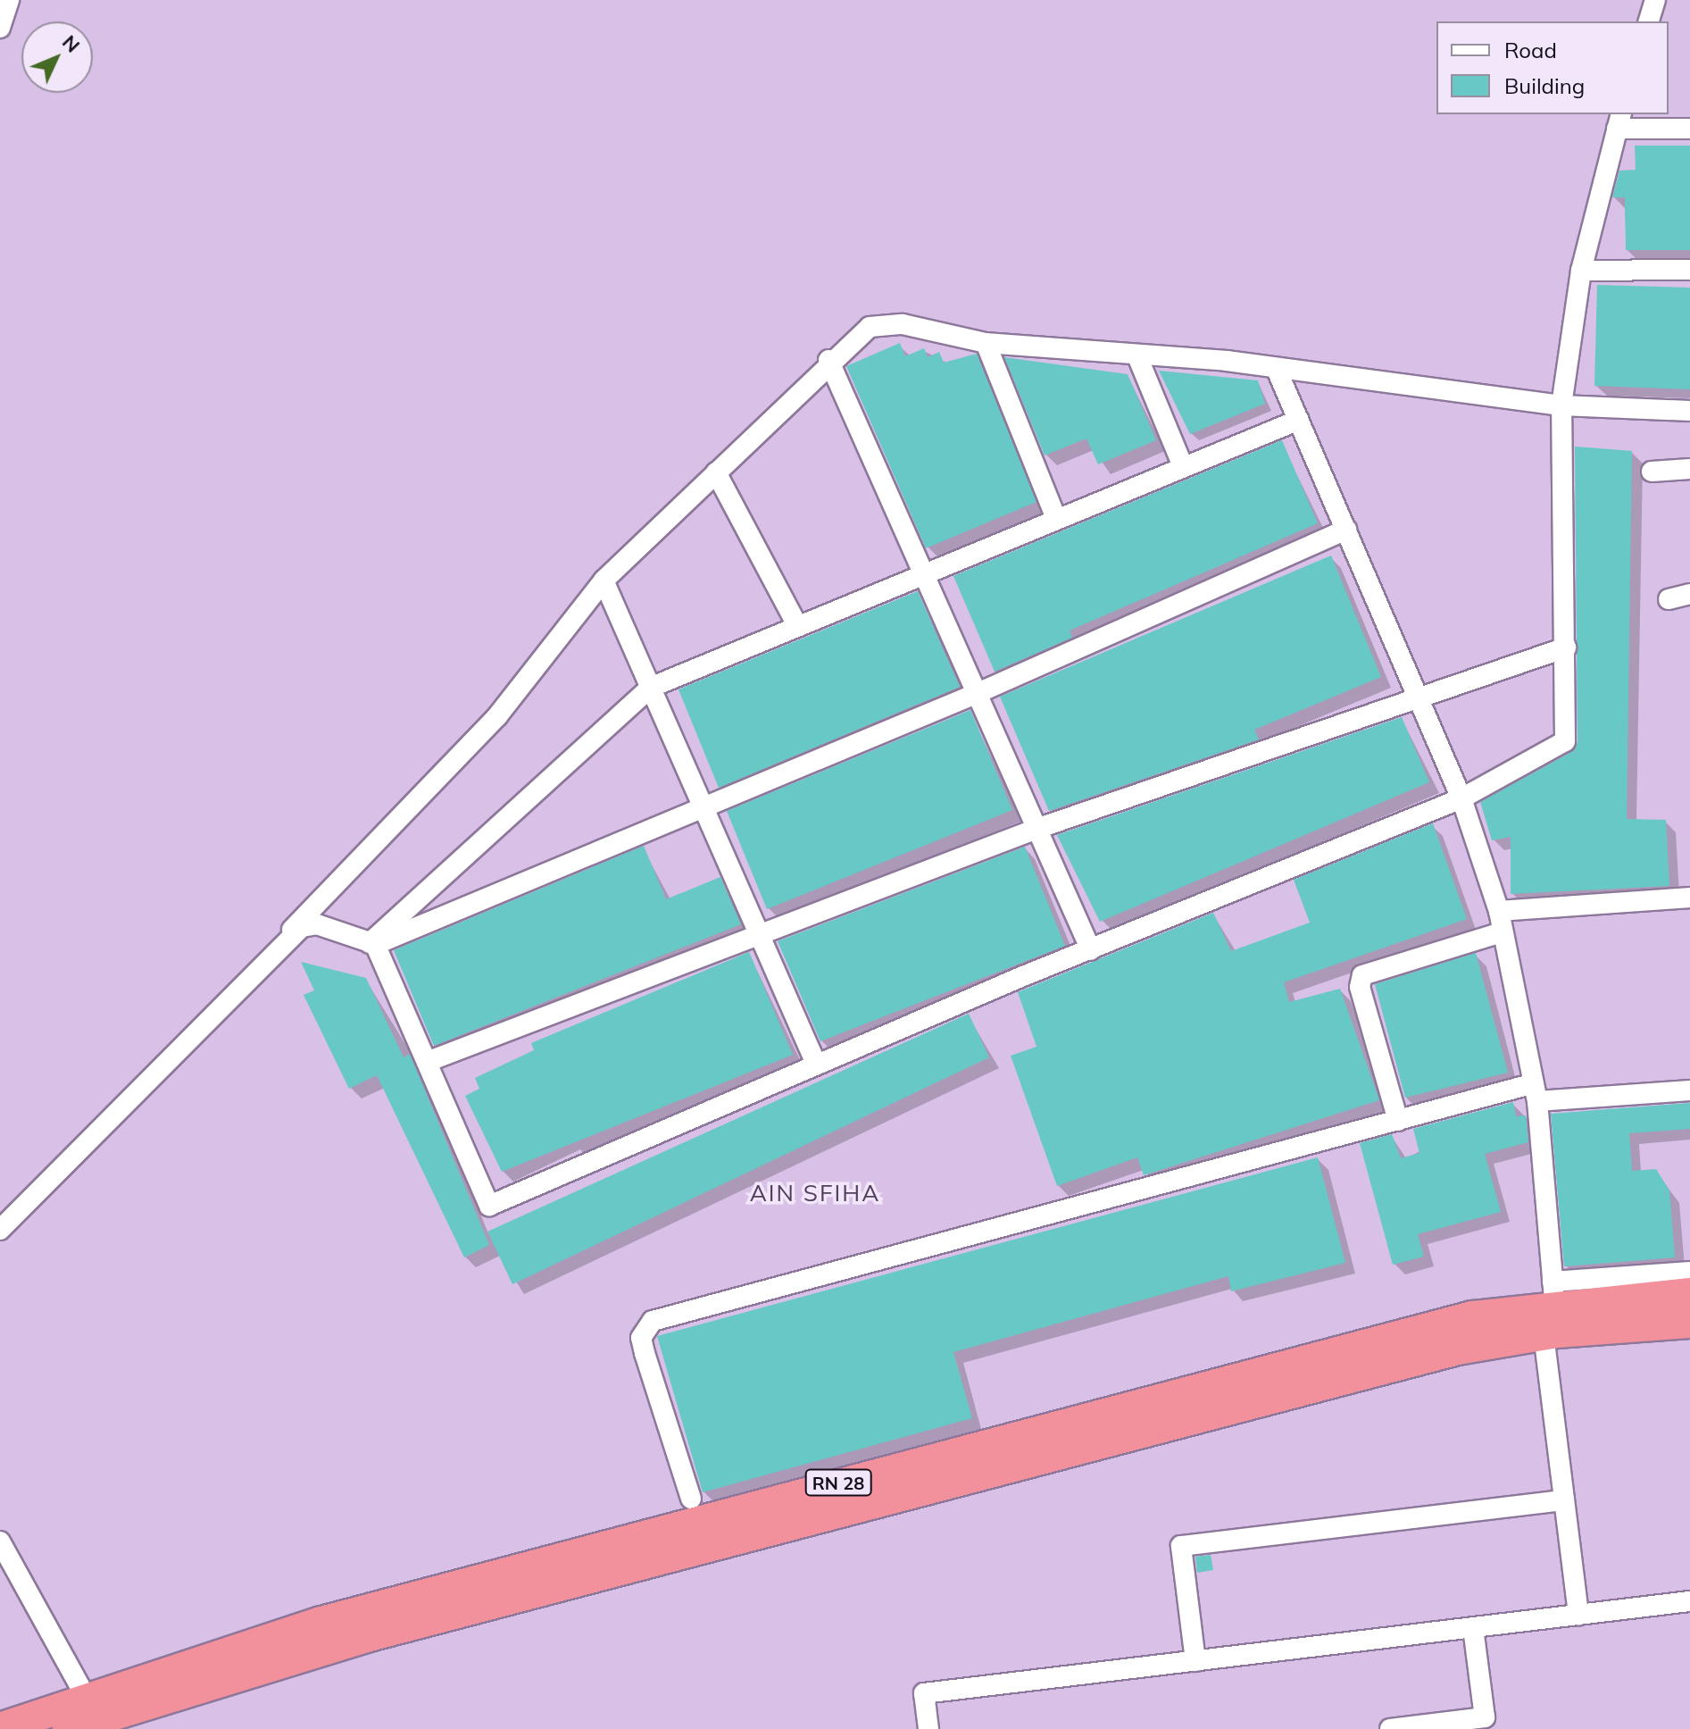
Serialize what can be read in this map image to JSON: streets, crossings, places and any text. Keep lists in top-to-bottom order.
{
  "streets": {
    "highway": ["RN 28"]
  },
  "districts": ["AIN SFIHA"],
  "legend": ["Road", "Building"],
  "north": "top right"
}
